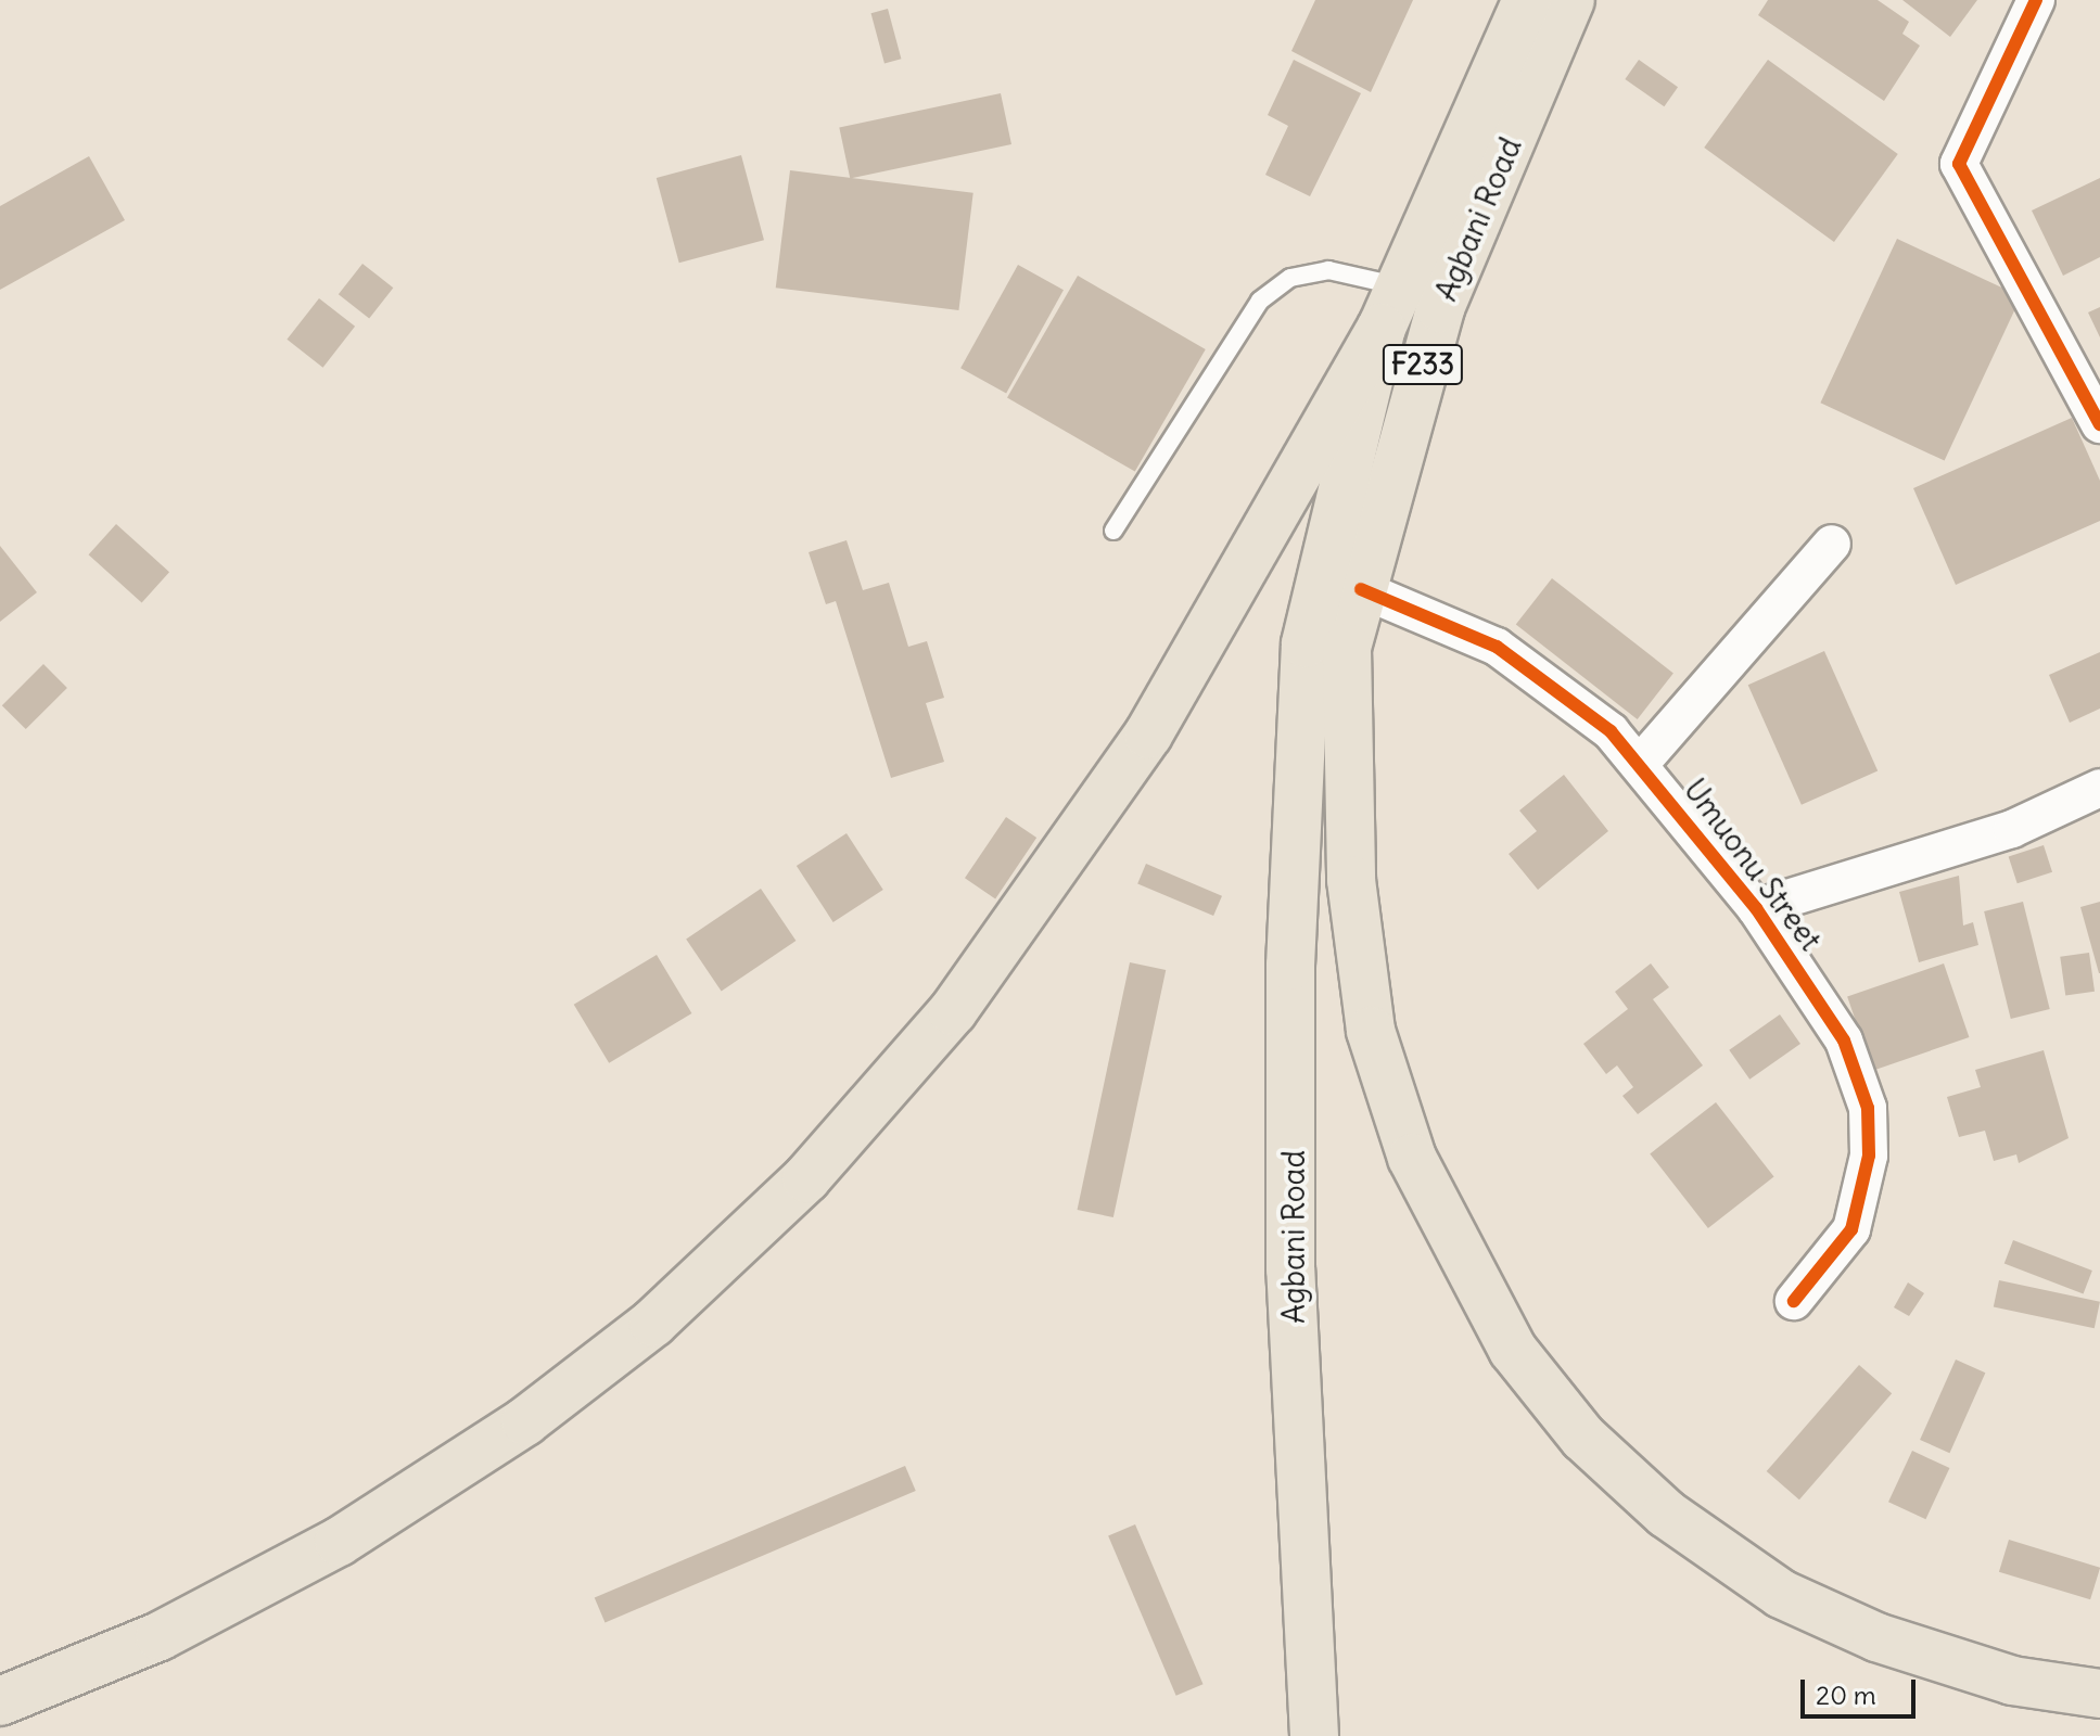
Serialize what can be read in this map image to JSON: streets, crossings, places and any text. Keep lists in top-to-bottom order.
{
  "streets": {
    "main road": ["Agbani Road", "F233"],
    "street": ["Umuonu Street"]
  },
  "crossings": [
    ["Agbani Road", "Umuonu Street"]
  ],
  "scale_bar": "20 m"
}
